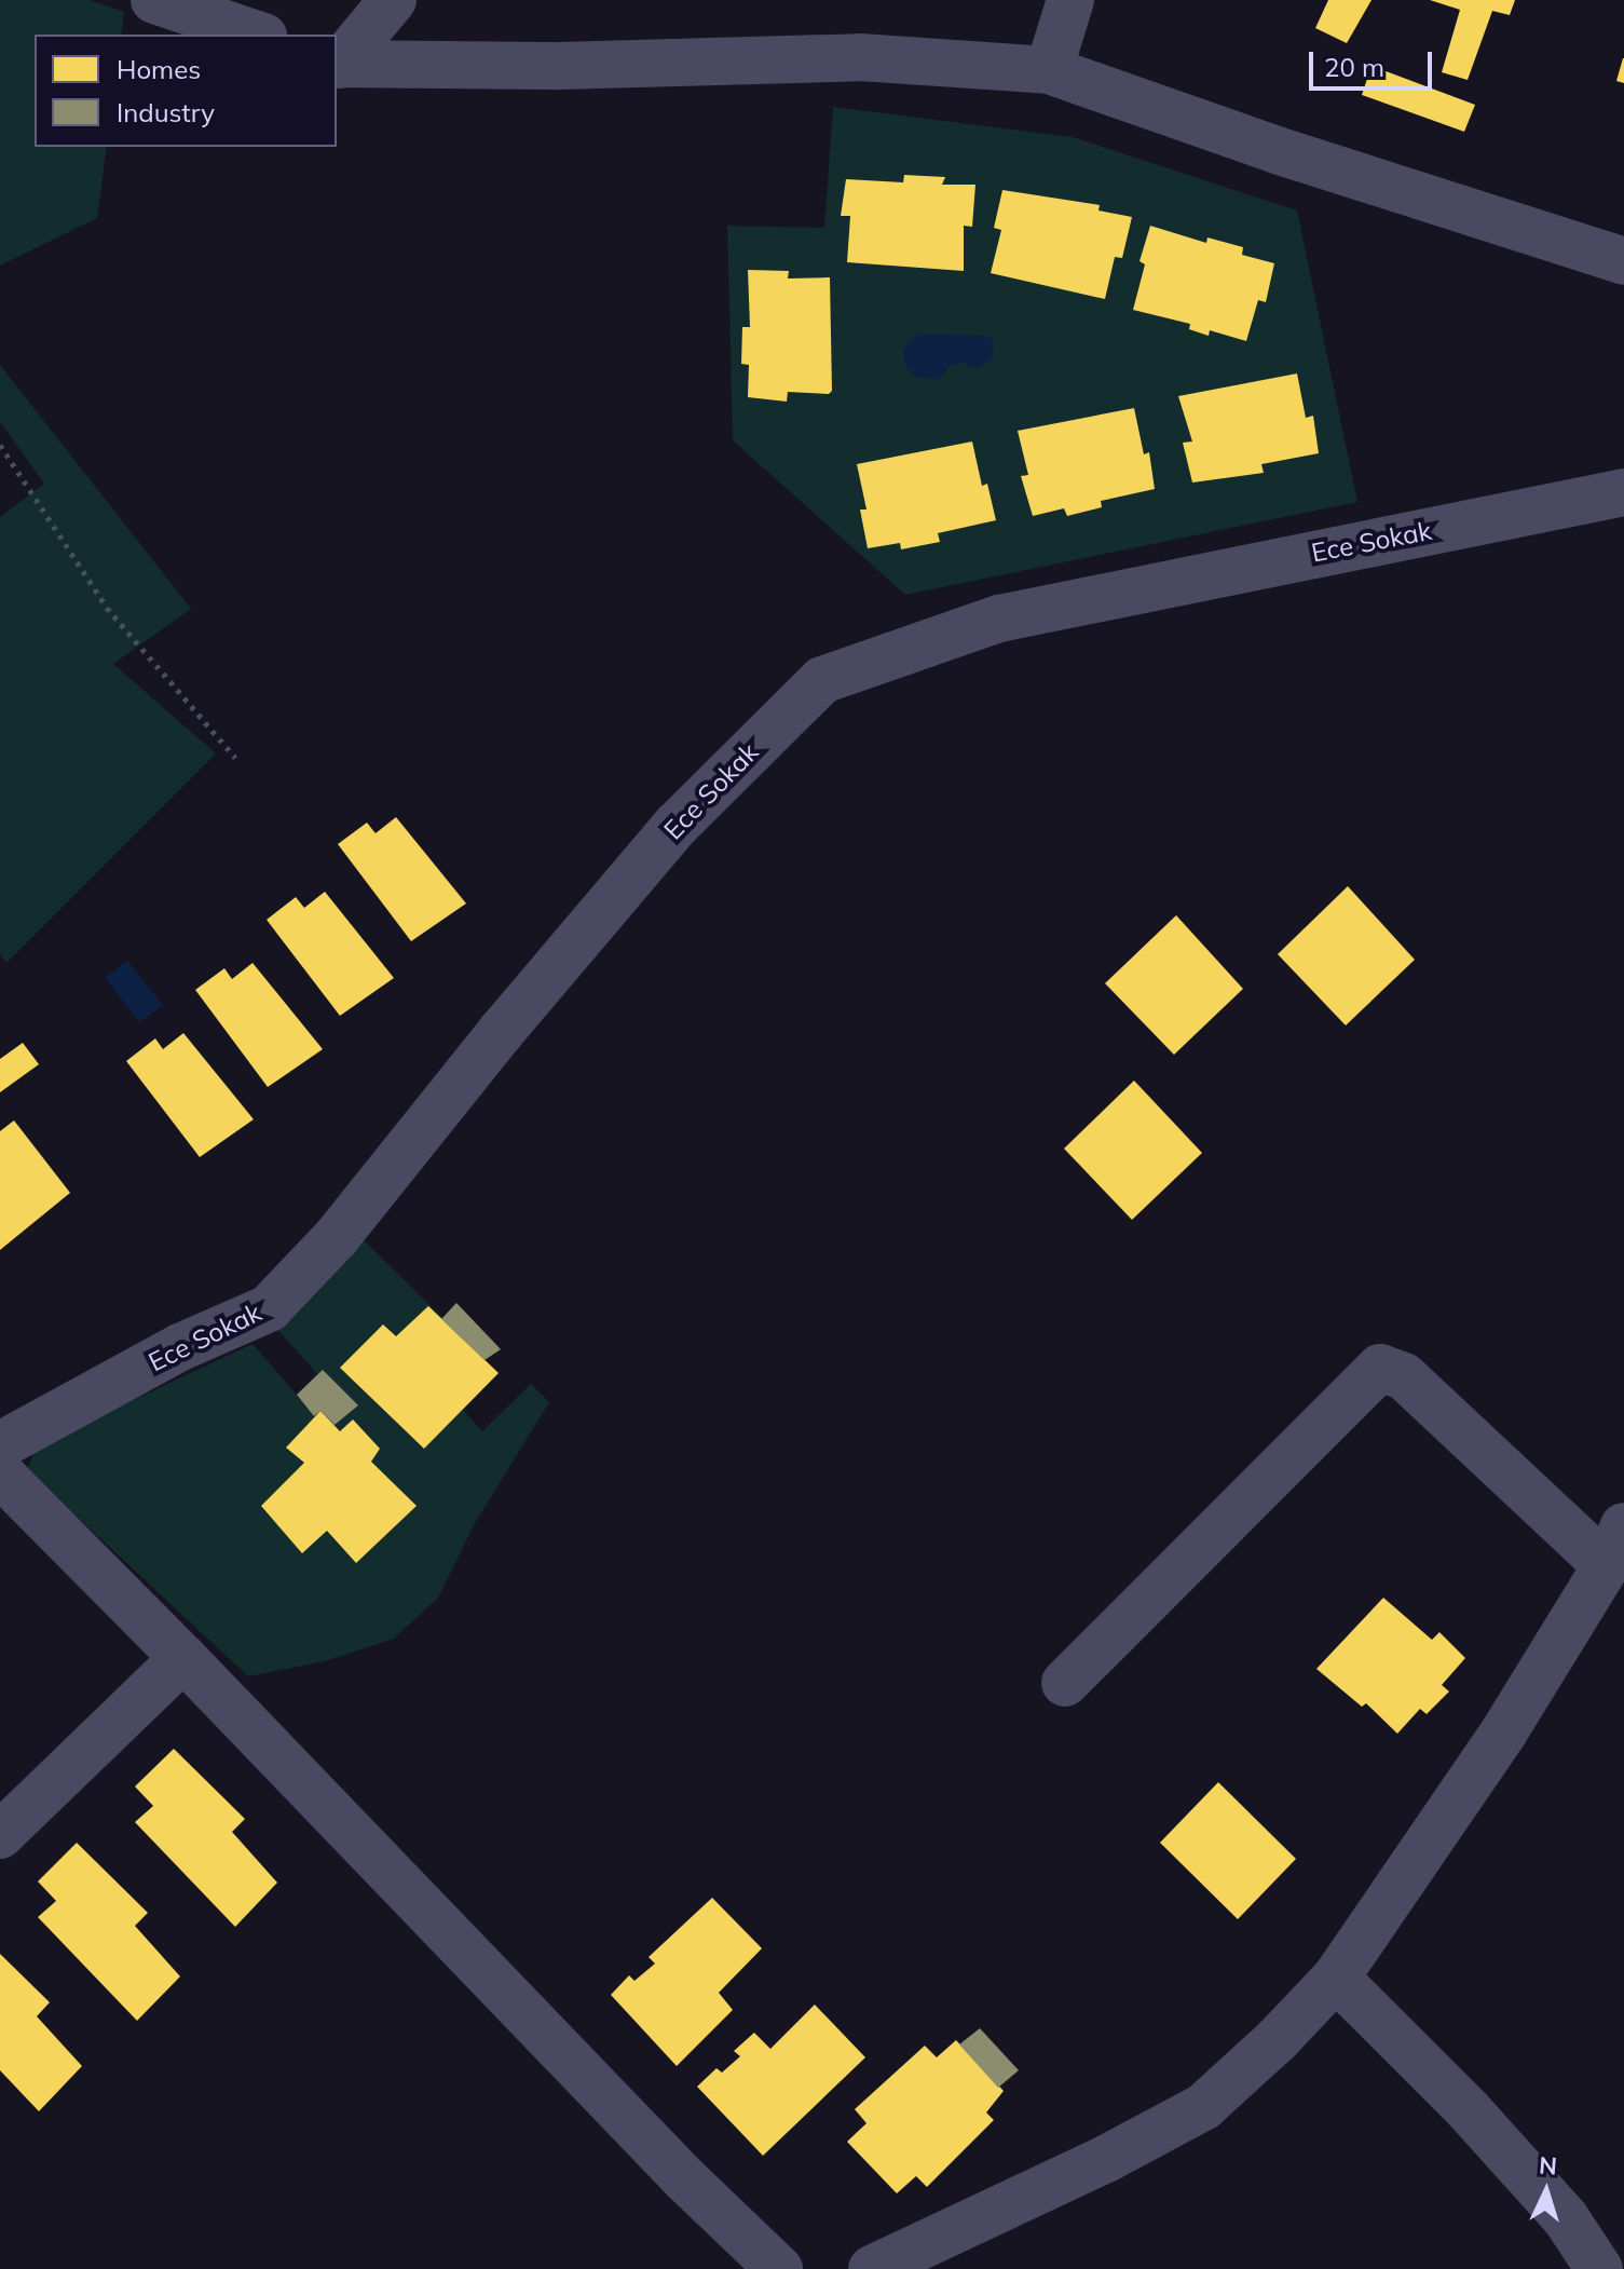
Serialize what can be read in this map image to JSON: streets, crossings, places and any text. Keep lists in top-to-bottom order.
{
  "streets": {
    "street": ["Ece Sokak"]
  },
  "legend": ["Homes", "Industry"],
  "scale_bar": "20 m",
  "north": "top"
}
